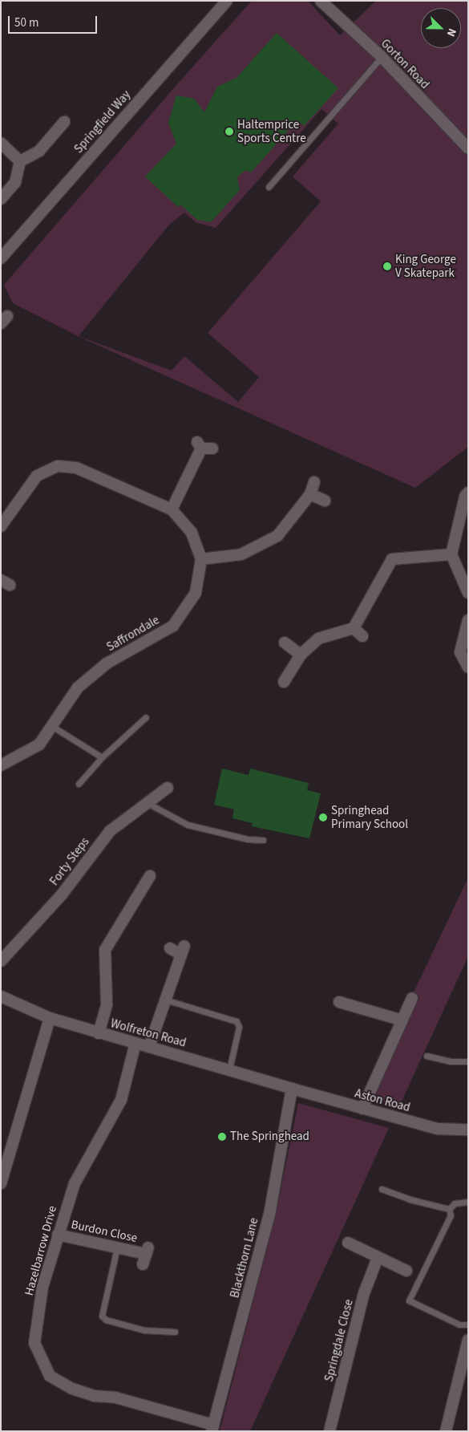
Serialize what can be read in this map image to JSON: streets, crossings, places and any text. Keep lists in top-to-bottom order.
{
  "streets": {
    "street": [
      "Gorton Road",
      "Springfield Way",
      "Saffrondale",
      "Forty Steps",
      "Wolfreton Road",
      "Aston Road",
      "Burdon Close",
      "Hazelbarrow Drive",
      "Blackthorn Lane",
      "Springdale Close"
    ]
  },
  "crossings": [
    ["Wolfreton Road", "Aston Road"],
    ["Wolfreton Road", "Hazelbarrow Drive"],
    ["Wolfreton Road", "Blackthorn Lane"],
    ["Aston Road", "Blackthorn Lane"],
    ["Burdon Close", "Hazelbarrow Drive"],
    ["Hazelbarrow Drive", "Blackthorn Lane"]
  ],
  "places": [
    "Haltemprice Sports Centre",
    "King George V Skatepark",
    "Springhead Primary School",
    "The Springhead"
  ],
  "scale_bar": "50 m",
  "north": "bottom right"
}
